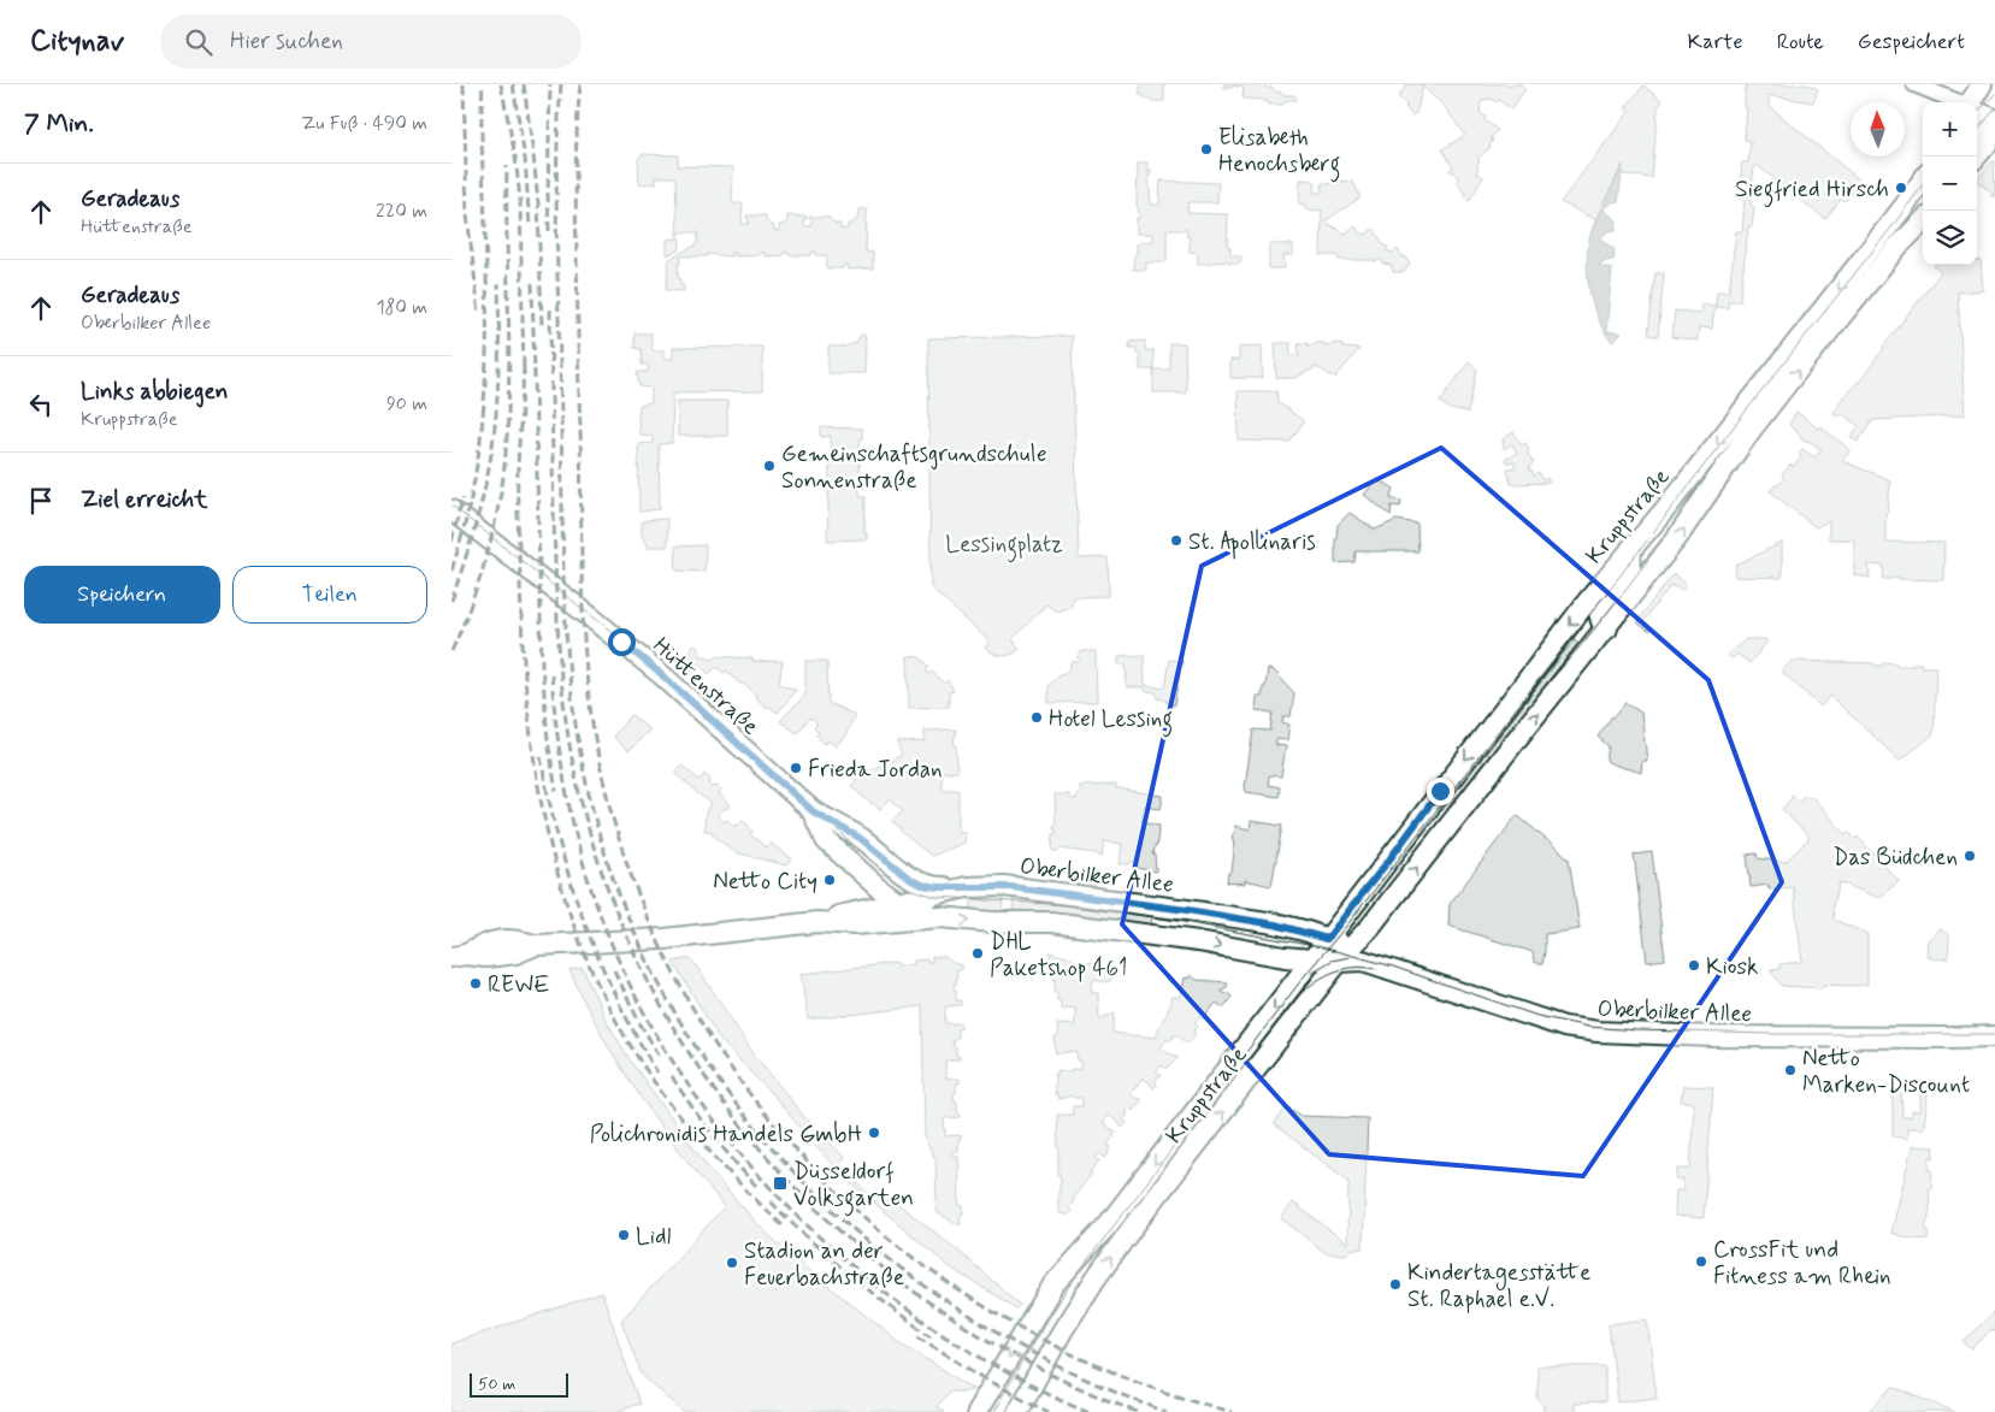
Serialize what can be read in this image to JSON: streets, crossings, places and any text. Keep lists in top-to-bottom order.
{
  "streets": {
    "main road": ["Kruppstraße", "Hüttenstraße", "Oberbilker Allee"]
  },
  "crossings": [
    ["Kruppstraße", "Oberbilker Allee"],
    ["Hüttenstraße", "Oberbilker Allee"]
  ],
  "parks": ["Lessingplatz"],
  "places": {
    "other": [
      "Elisabeth Henochsberg",
      "Siegfried Hirsch",
      "Gemeinschaftsgrundschule Sonnenstraße",
      "St. Apollinaris",
      "Hotel Lessing",
      "Frieda Jordan",
      "Das Büdchen",
      "Netto City",
      "DHL Paketshop 461",
      "Kiosk",
      "REWE",
      "Netto Marken-Discount",
      "Polichronidis Handels GmbH",
      "Lidl",
      "CrossFit und Fitness am Rhein",
      "Stadion an der Feuerbachstraße",
      "Kindertagesstätte St. Raphael e.V."
    ],
    "transit": ["Düsseldorf Volksgarten"]
  },
  "scale_bar": "50 m",
  "north": "top",
  "page": {
    "header": "Citynav",
    "search": "Hier suchen",
    "nav": ["Karte", "Route", "Gespeichert"],
    "heading": ["7 Min.", "Zu Fuß · 490 m"],
    "map_buttons": ["+", "−"],
    "list": [
      ["Geradeaus", "Hüttenstraße", "220 m"],
      ["Geradeaus", "Oberbilker Allee", "180 m"],
      ["Links abbiegen", "Kruppstraße", "90 m"],
      "Ziel erreicht"
    ],
    "buttons": ["Speichern", "Teilen"],
    "scale": "50 m"
  }
}
